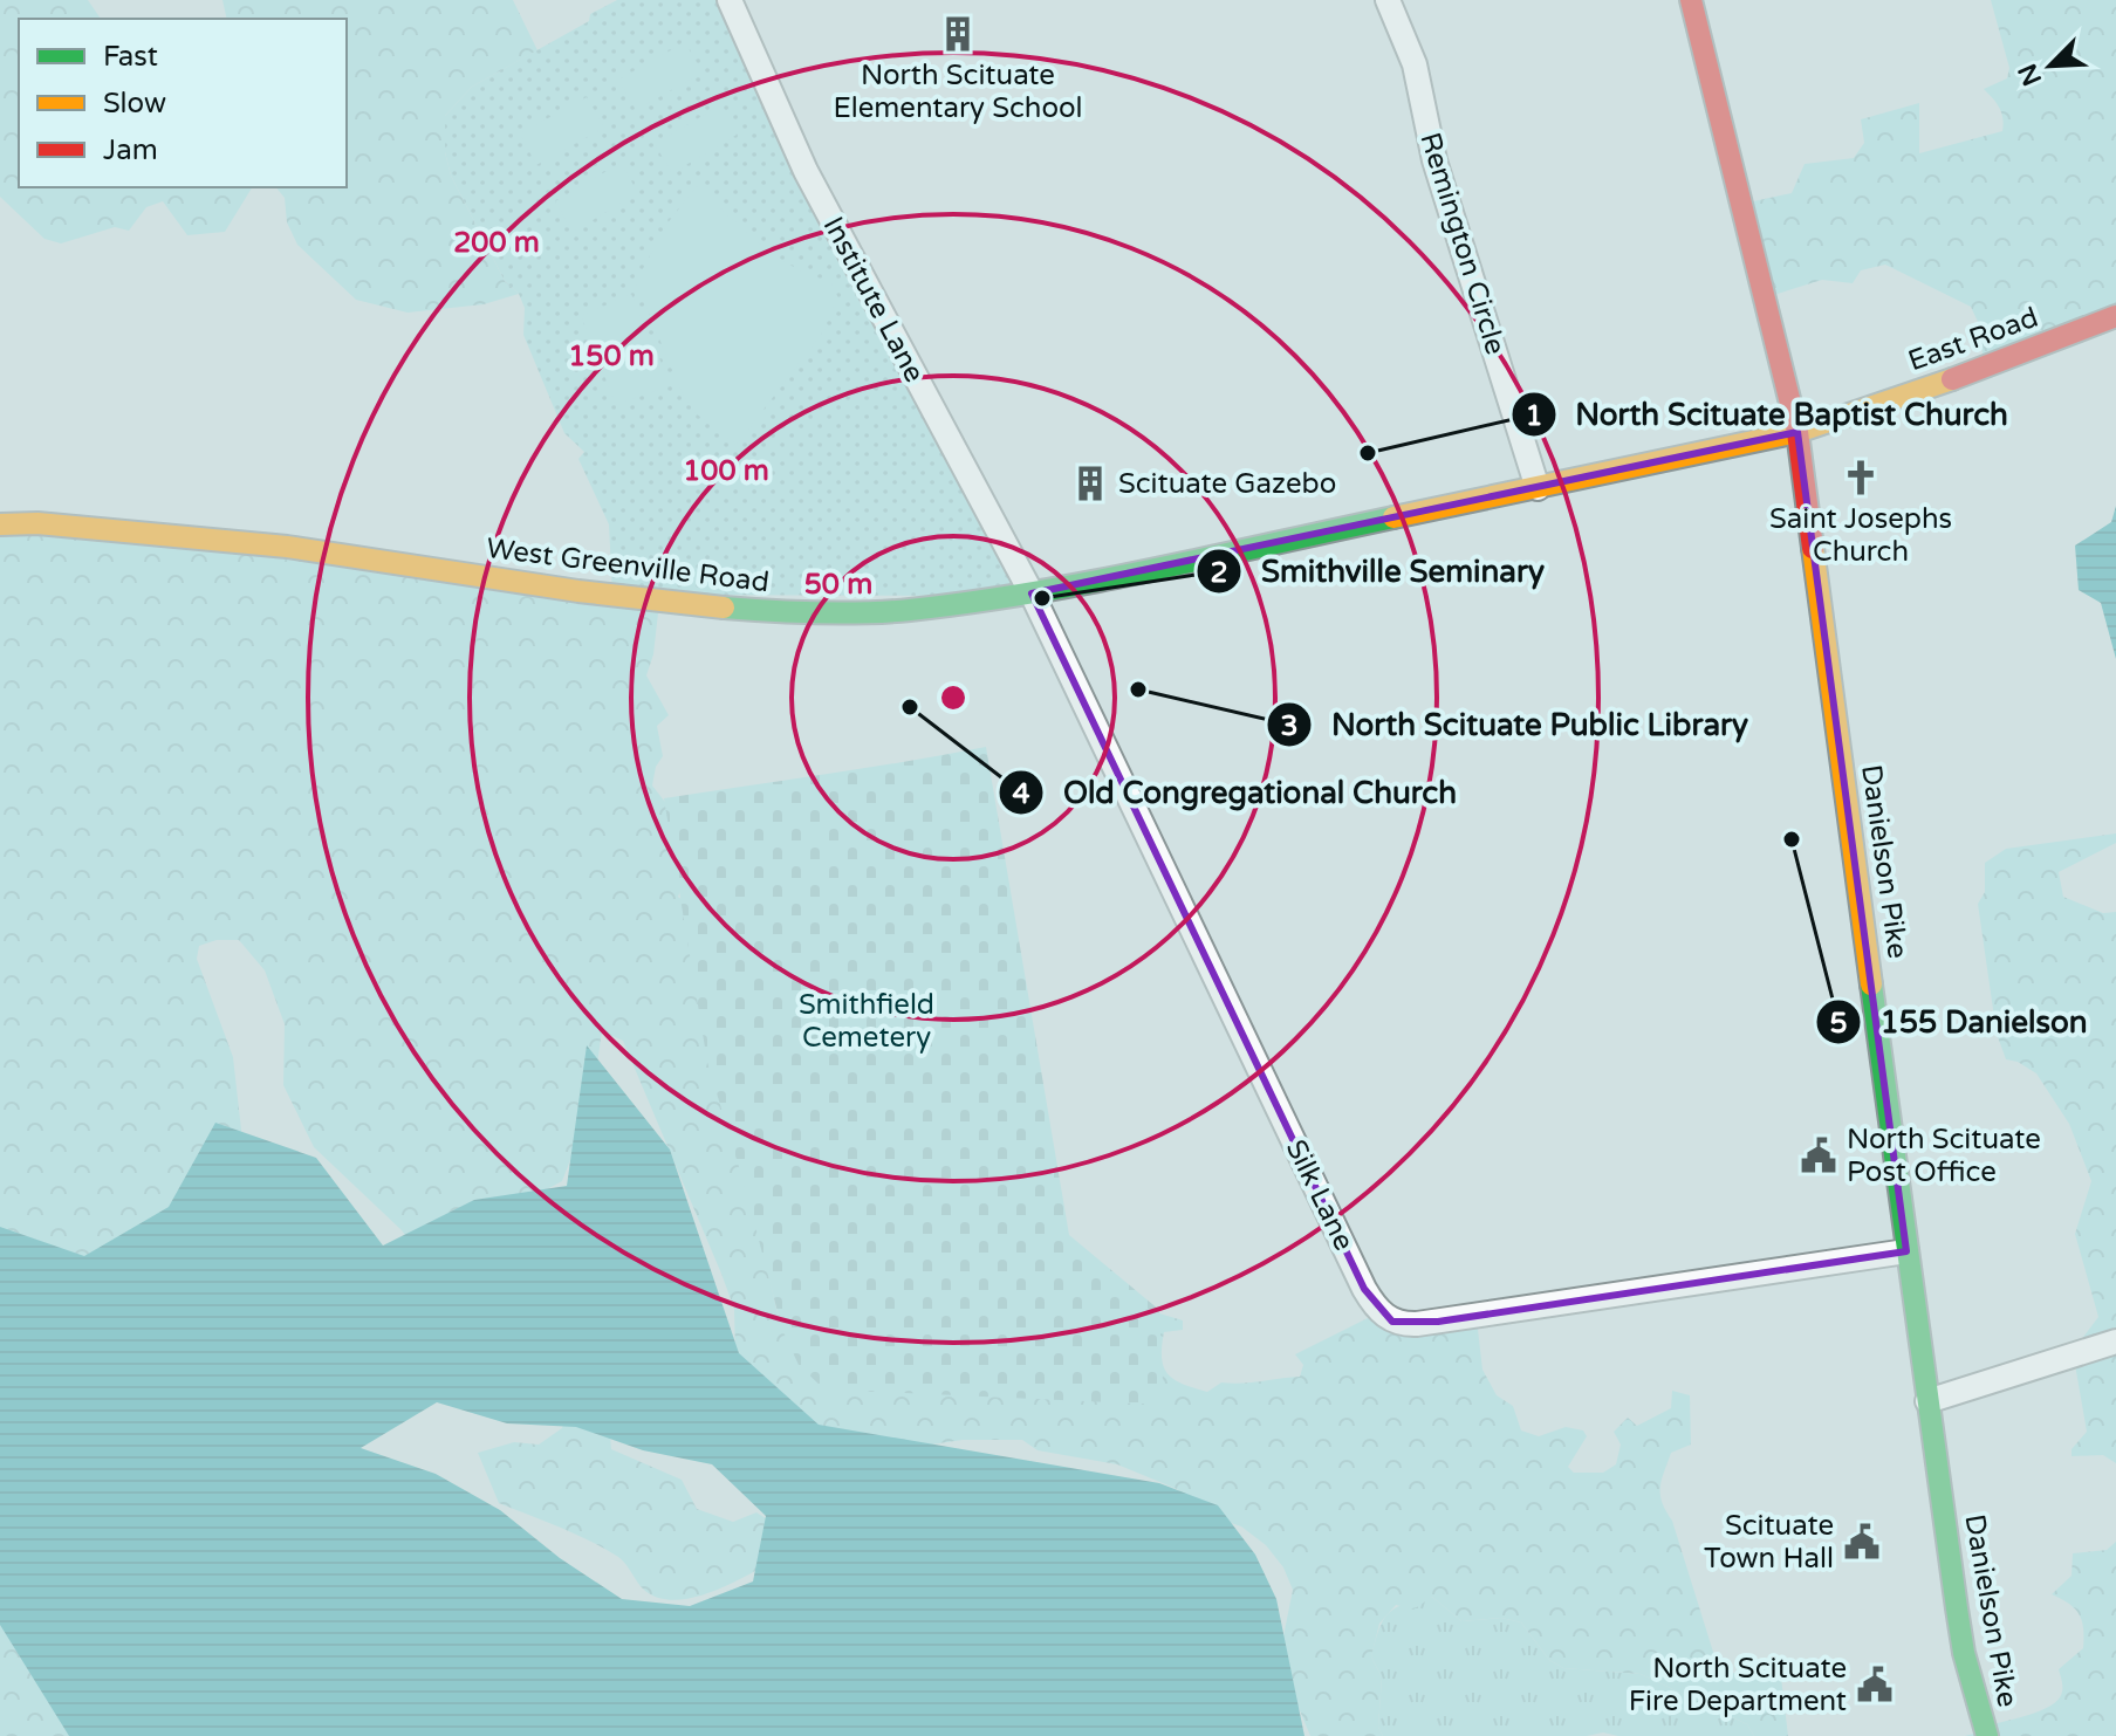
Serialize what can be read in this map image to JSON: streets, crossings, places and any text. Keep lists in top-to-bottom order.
{
  "streets": {
    "main road": ["East Road", "West Greenville Road", "Danielson Pike"],
    "street": ["Remington Circle", "Institute Lane", "Silk Lane"]
  },
  "crossings": [
    ["Remington Circle", "West Greenville Road"],
    ["Institute Lane", "West Greenville Road"],
    ["Institute Lane", "Silk Lane"],
    ["East Road", "West Greenville Road"],
    ["East Road", "Danielson Pike"],
    ["West Greenville Road", "Danielson Pike"],
    ["West Greenville Road", "Silk Lane"],
    ["Danielson Pike", "Silk Lane"]
  ],
  "parks": ["Smithfield Cemetery"],
  "places": {
    "building": ["North Scituate Elementary School", "Scituate Gazebo"],
    "other": [
      "North Scituate Baptist Church",
      "Smithville Seminary",
      "North Scituate Public Library",
      "Old Congregational Church",
      "155 Danielson"
    ],
    "church": ["Saint Josephs Church"],
    "public building": ["North Scituate Post Office", "Scituate Town Hall", "North Scituate Fire Department"]
  },
  "legend": ["Fast", "Slow", "Jam"],
  "north": "bottom left",
  "rings": [
    "200 m",
    "150 m",
    "100 m",
    "50 m"
  ]
}
